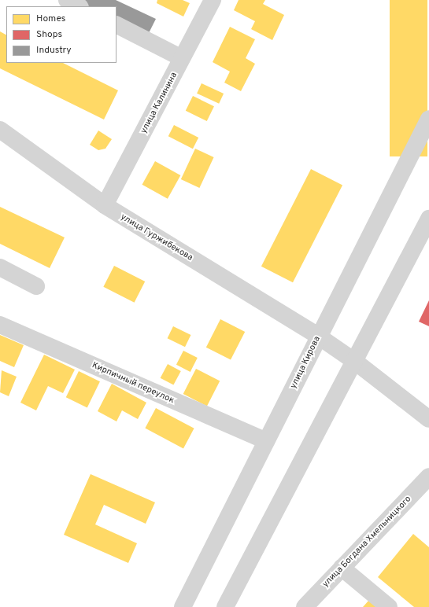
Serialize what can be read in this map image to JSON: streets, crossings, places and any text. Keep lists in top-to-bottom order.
{
  "streets": {
    "street": [
      "улица Калинина",
      "улица Гуржибекова",
      "улица Кирова",
      "Кирпичный переулок",
      "улица Богдана Хмельницкого"
    ]
  },
  "crossings": [
    ["улица Калинина", "улица Гуржибекова"],
    ["улица Гуржибекова", "улица Кирова"],
    ["улица Кирова", "Кирпичный переулок"]
  ],
  "legend": ["Homes", "Shops", "Industry"]
}
